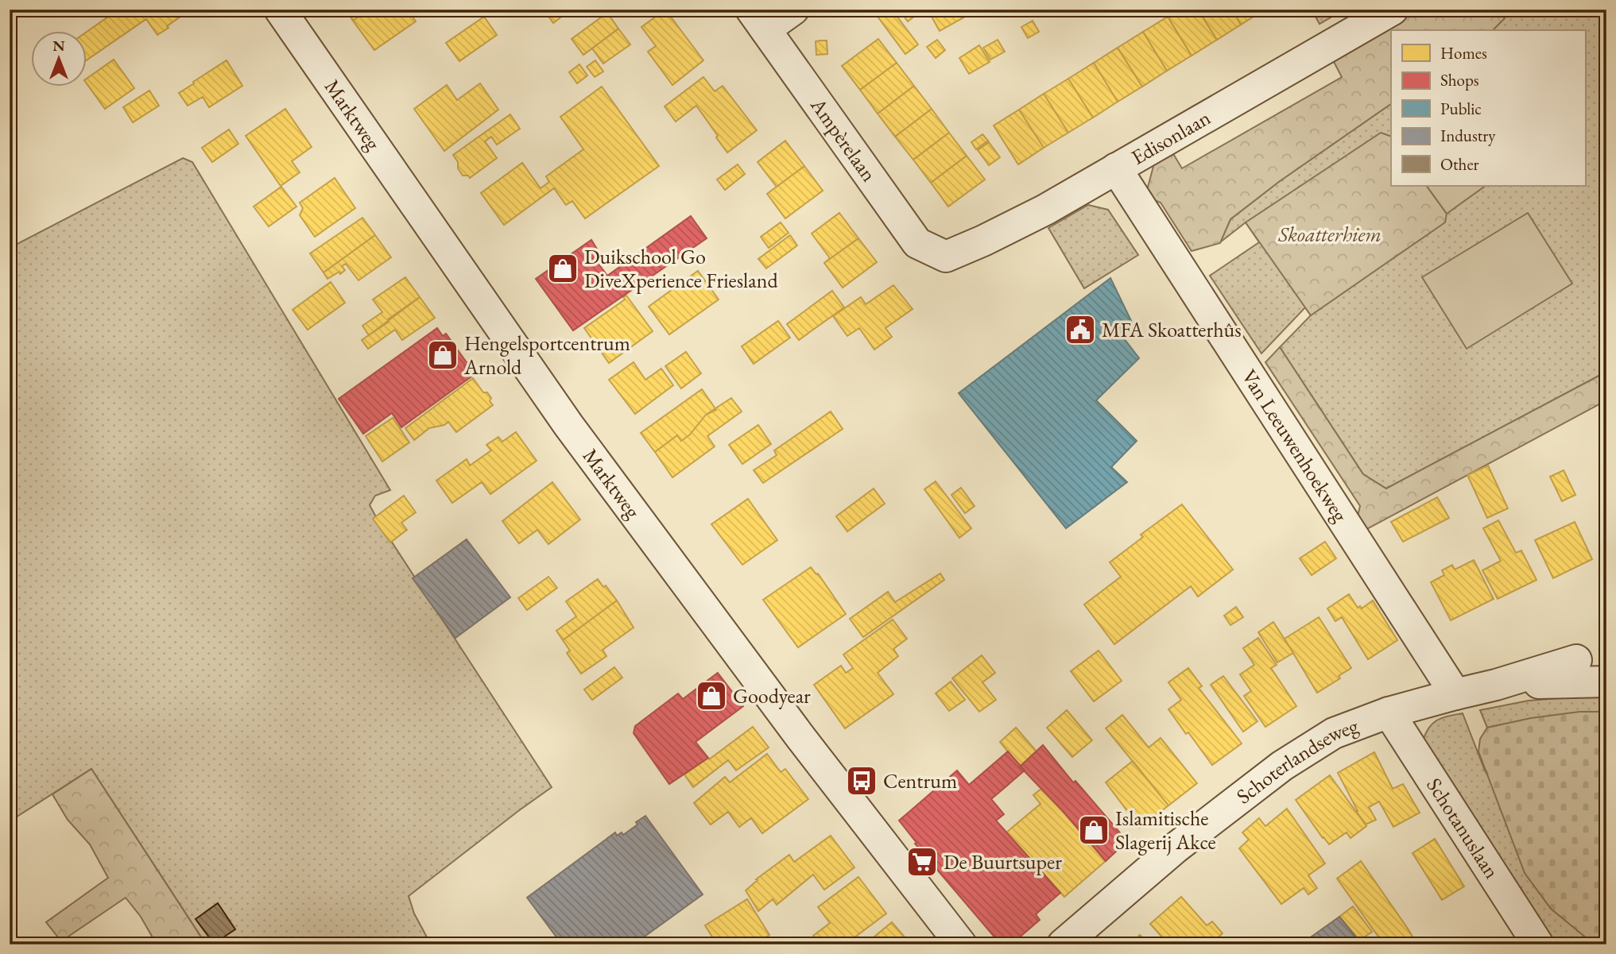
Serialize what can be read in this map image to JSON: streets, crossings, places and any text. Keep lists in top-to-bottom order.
{
  "streets": {
    "street": [
      "Marktweg",
      "Edisonlaan",
      "Ampèrelaan",
      "Van Leeuwenhoekweg",
      "Schoterlandseweg",
      "Schotanuslaan"
    ]
  },
  "crossings": [
    ["Edisonlaan", "Ampèrelaan"],
    ["Edisonlaan", "Van Leeuwenhoekweg"],
    ["Van Leeuwenhoekweg", "Schoterlandseweg"],
    ["Schoterlandseweg", "Schotanuslaan"]
  ],
  "parks": ["Skoatterhiem"],
  "places": {
    "shop": [
      "Duikschool Go DiveXperience Friesland",
      "Hengelsportcentrum Arnold",
      "Goodyear",
      "Islamitische Slagerij Akce"
    ],
    "public building": ["MFA Skoatterhûs"],
    "bus stop": ["Centrum"],
    "supermarket": ["De Buurtsuper"]
  },
  "legend": [
    "Homes",
    "Shops",
    "Public",
    "Industry",
    "Other"
  ],
  "north": "top"
}
